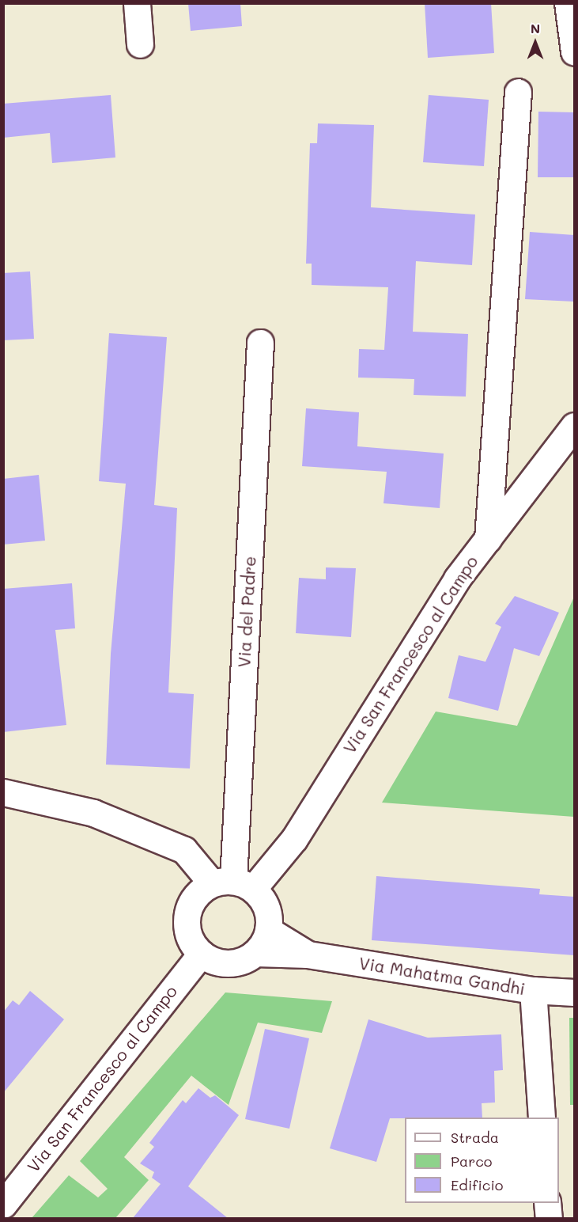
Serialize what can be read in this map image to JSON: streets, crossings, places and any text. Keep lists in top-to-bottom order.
{
  "streets": {
    "street": ["Via del Padre", "Via San Francesco al Campo", "Via Mahatma Gandhi"]
  },
  "crossings": [
    ["Via del Padre", "Via San Francesco al Campo"],
    ["Via del Padre", "Via Mahatma Gandhi"],
    ["Via San Francesco al Campo", "Via Mahatma Gandhi"]
  ],
  "legend": ["Strada", "Parco", "Edificio"],
  "north": "top"
}
